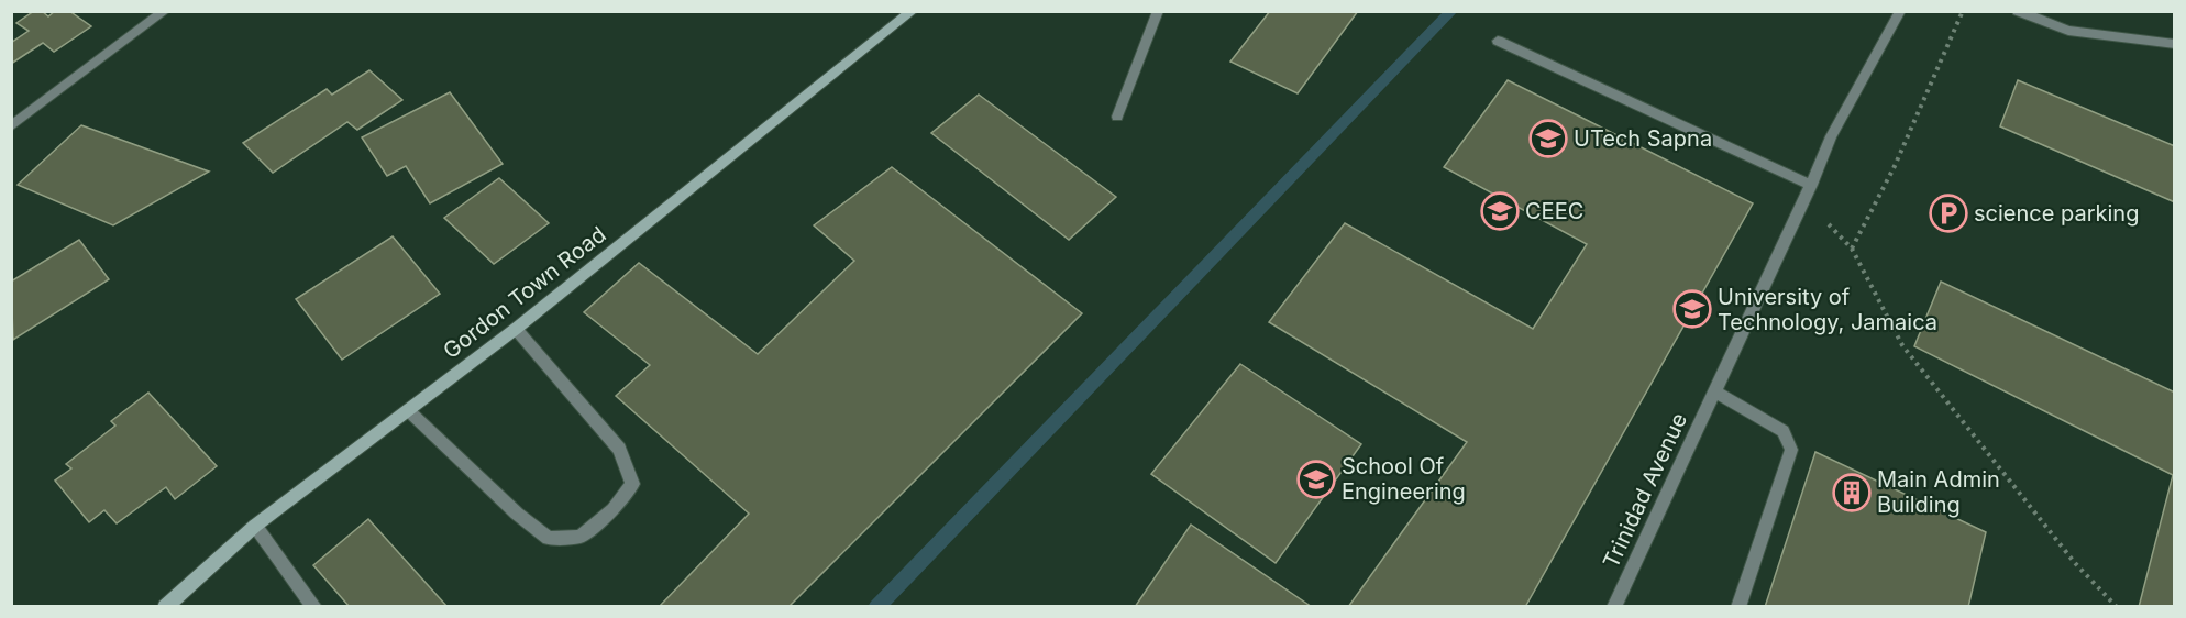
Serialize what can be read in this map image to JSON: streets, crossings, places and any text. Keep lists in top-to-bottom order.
{
  "streets": {
    "main road": ["Gordon Town Road"],
    "street": ["Trinidad Avenue"]
  },
  "places": {
    "school or university": [
      "UTech Sapna",
      "CEEC",
      "University of Technology, Jamaica",
      "School Of Engineering"
    ],
    "parking": ["science parking"],
    "building": ["Main Admin Building"]
  }
}
